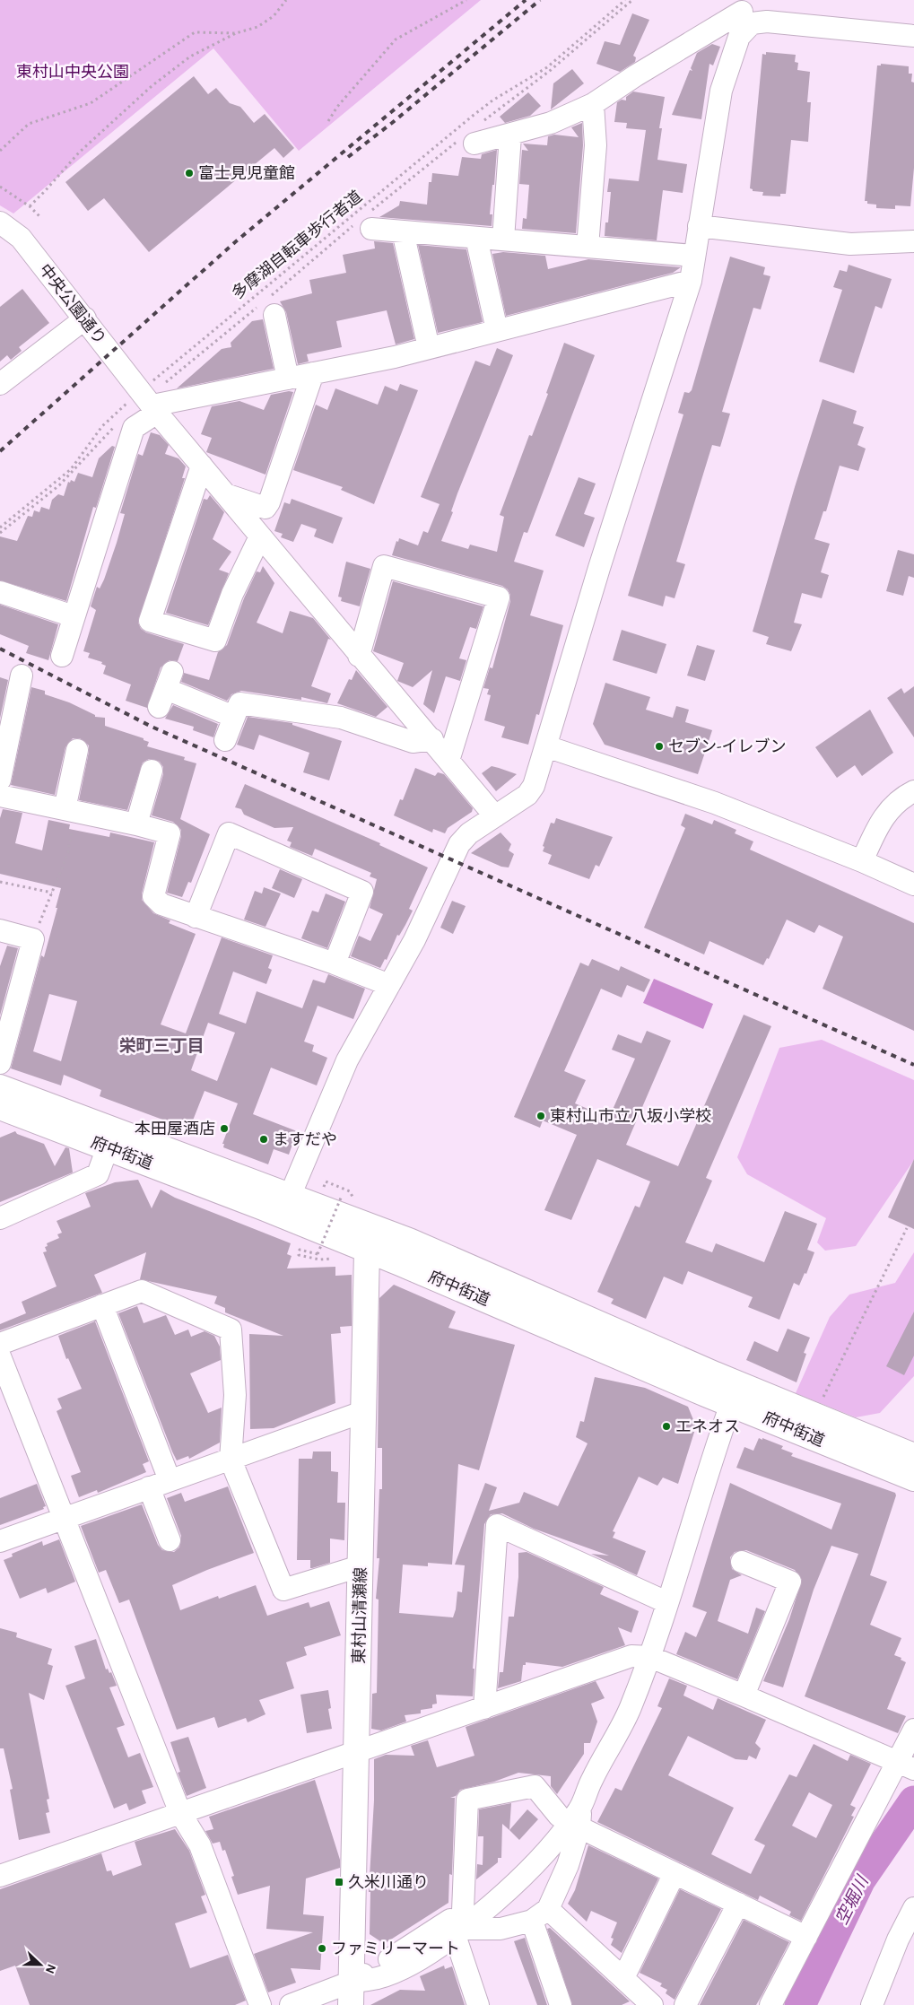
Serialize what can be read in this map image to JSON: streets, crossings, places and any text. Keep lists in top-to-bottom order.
{
  "streets": {
    "main road": ["府中街道", "東村山清瀬線"],
    "street": ["中央公園通り"],
    "path": ["多摩湖自転車歩行者道"]
  },
  "crossings": [
    ["多摩湖自転車歩行者道", "中央公園通り"],
    ["府中街道", "東村山清瀬線"]
  ],
  "districts": ["栄町三丁目"],
  "water": ["空堀川"],
  "parks": ["東村山中央公園"],
  "places": {
    "other": [
      "富士見児童館",
      "セブン-イレブン",
      "東村山市立八坂小学校",
      "本田屋酒店",
      "ますだや",
      "エネオス",
      "ファミリーマート"
    ],
    "transit": ["久米川通り"]
  },
  "north": "right"
}
